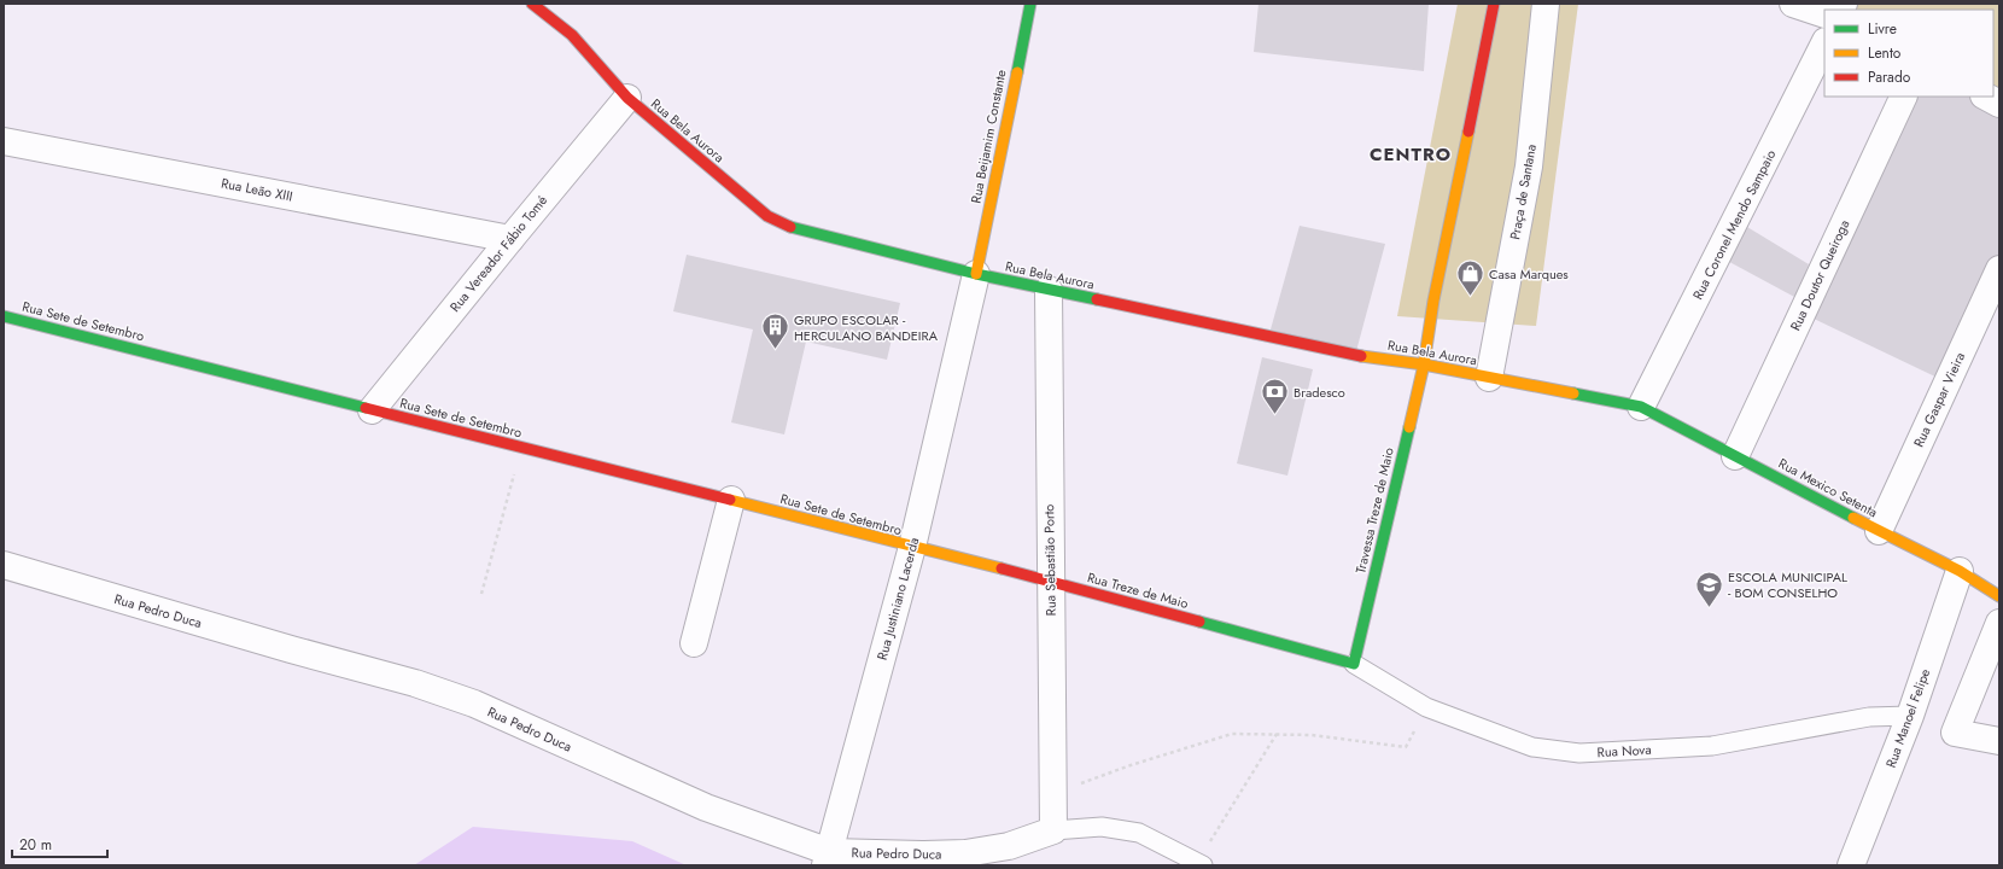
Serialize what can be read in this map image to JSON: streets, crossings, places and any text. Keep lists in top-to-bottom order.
{
  "streets": {
    "street": [
      "Rua Bela Aurora",
      "Rua Beijamim Constante",
      "Rua Leão XIII",
      "Praça de Santana",
      "Rua Coronel Mendo Sampaio",
      "Rua Vereador Fábio Tomé",
      "Rua Doutor Queiroga",
      "Rua Sete de Setembro",
      "Rua Gaspar Vieira",
      "Rua Mexico Setenta",
      "Travessa Treze de Maio",
      "Rua Sebastião Porto",
      "Rua Treze de Maio",
      "Rua Justiniano Lacerda",
      "Rua Pedro Duca",
      "Rua Manoel Felipe"
    ],
    "lane": ["Rua Nova"]
  },
  "crossings": [
    ["Rua Bela Aurora", "Rua Beijamim Constante"],
    ["Rua Bela Aurora", "Praça de Santana"],
    ["Rua Bela Aurora", "Rua Coronel Mendo Sampaio"],
    ["Rua Bela Aurora", "Rua Vereador Fábio Tomé"],
    ["Rua Bela Aurora", "Rua Mexico Setenta"],
    ["Rua Bela Aurora", "Travessa Treze de Maio"],
    ["Rua Bela Aurora", "Rua Sebastião Porto"],
    ["Rua Bela Aurora", "Rua Justiniano Lacerda"],
    ["Rua Beijamim Constante", "Rua Justiniano Lacerda"],
    ["Rua Leão XIII", "Rua Vereador Fábio Tomé"],
    ["Rua Coronel Mendo Sampaio", "Rua Mexico Setenta"],
    ["Rua Vereador Fábio Tomé", "Rua Sete de Setembro"],
    ["Rua Doutor Queiroga", "Rua Mexico Setenta"],
    ["Rua Sete de Setembro", "Rua Treze de Maio"],
    ["Rua Sete de Setembro", "Rua Justiniano Lacerda"],
    ["Rua Gaspar Vieira", "Rua Mexico Setenta"],
    ["Rua Mexico Setenta", "Rua Manoel Felipe"],
    ["Travessa Treze de Maio", "Rua Treze de Maio"],
    ["Travessa Treze de Maio", "Rua Nova"],
    ["Rua Sebastião Porto", "Rua Treze de Maio"],
    ["Rua Sebastião Porto", "Rua Pedro Duca"],
    ["Rua Treze de Maio", "Rua Justiniano Lacerda"],
    ["Rua Treze de Maio", "Rua Nova"],
    ["Rua Justiniano Lacerda", "Rua Pedro Duca"],
    ["Rua Manoel Felipe", "Rua Nova"]
  ],
  "districts": ["CENTRO"],
  "places": {
    "shop": ["Casa Marques"],
    "building": ["GRUPO ESCOLAR - HERCULANO BANDEIRA"],
    "bank": ["Bradesco"],
    "school or university": ["ESCOLA MUNICIPAL - BOM CONSELHO"]
  },
  "legend": ["Livre", "Lento", "Parado"],
  "scale_bar": "20 m"
}
